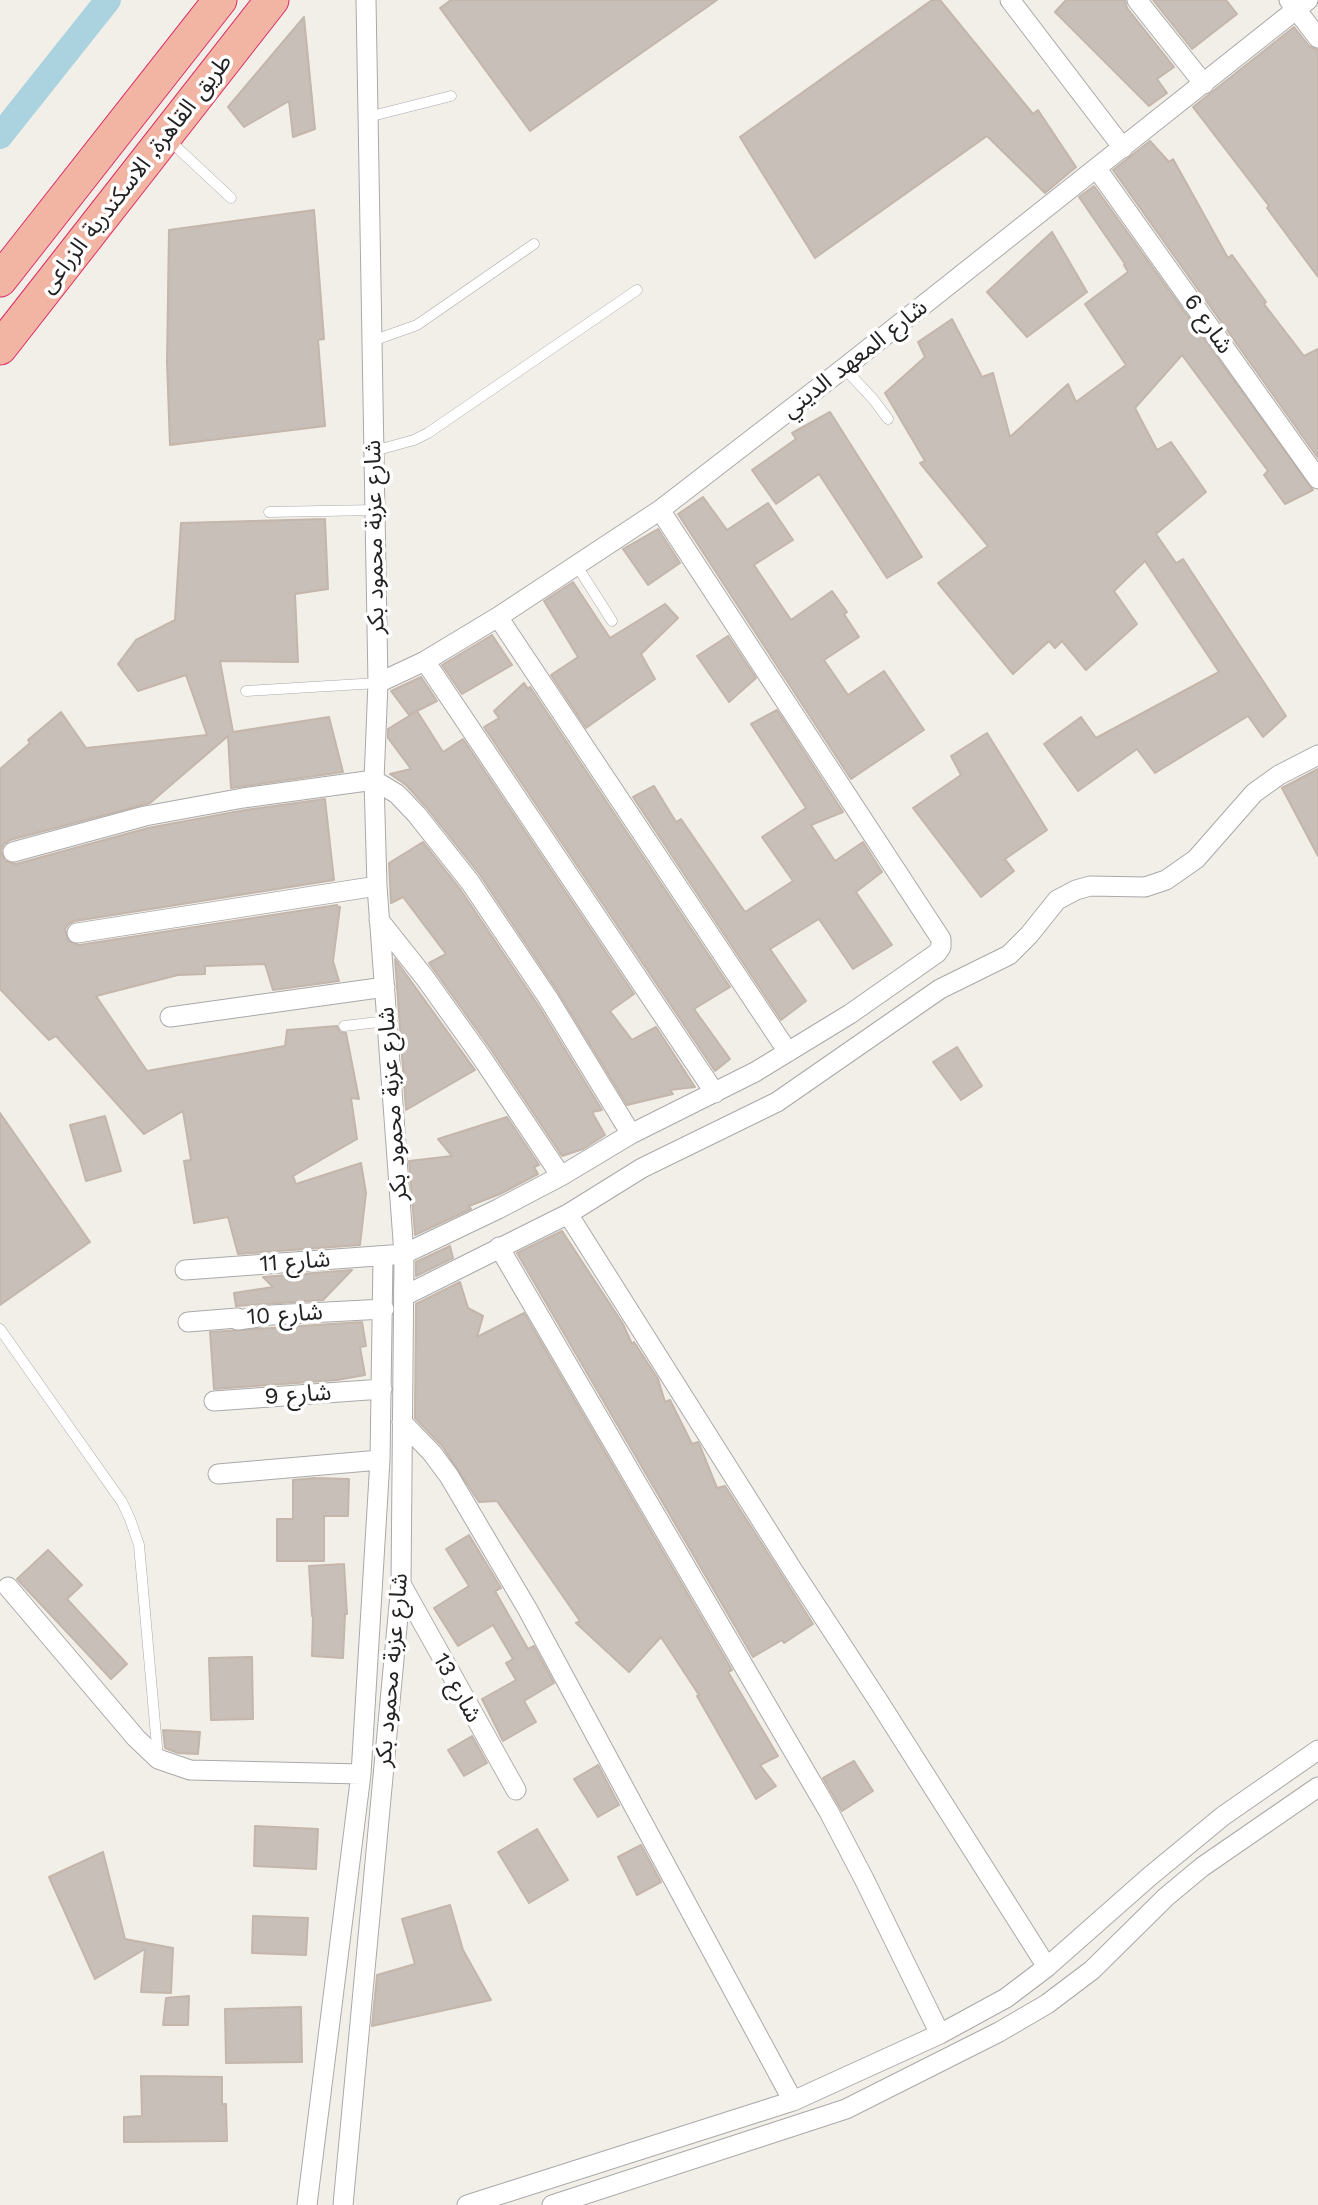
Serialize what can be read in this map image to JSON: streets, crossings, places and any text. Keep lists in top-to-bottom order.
{
  "streets": {
    "highway": ["طريق القاهرة, الاسكندرية الزراعى"],
    "street": [
      "شارع 6",
      "شارع المعهد الديني",
      "شارع عزبة محمود بكر",
      "شارع 11",
      "شارع 10",
      "شارع 9",
      "شارع 13"
    ]
  },
  "crossings": [
    ["شارع 6", "شارع المعهد الديني"],
    ["شارع المعهد الديني", "شارع عزبة محمود بكر"],
    ["شارع عزبة محمود بكر", "شارع 11"],
    ["شارع عزبة محمود بكر", "شارع 10"],
    ["شارع عزبة محمود بكر", "شارع 9"],
    ["شارع عزبة محمود بكر", "شارع 13"]
  ]
}
